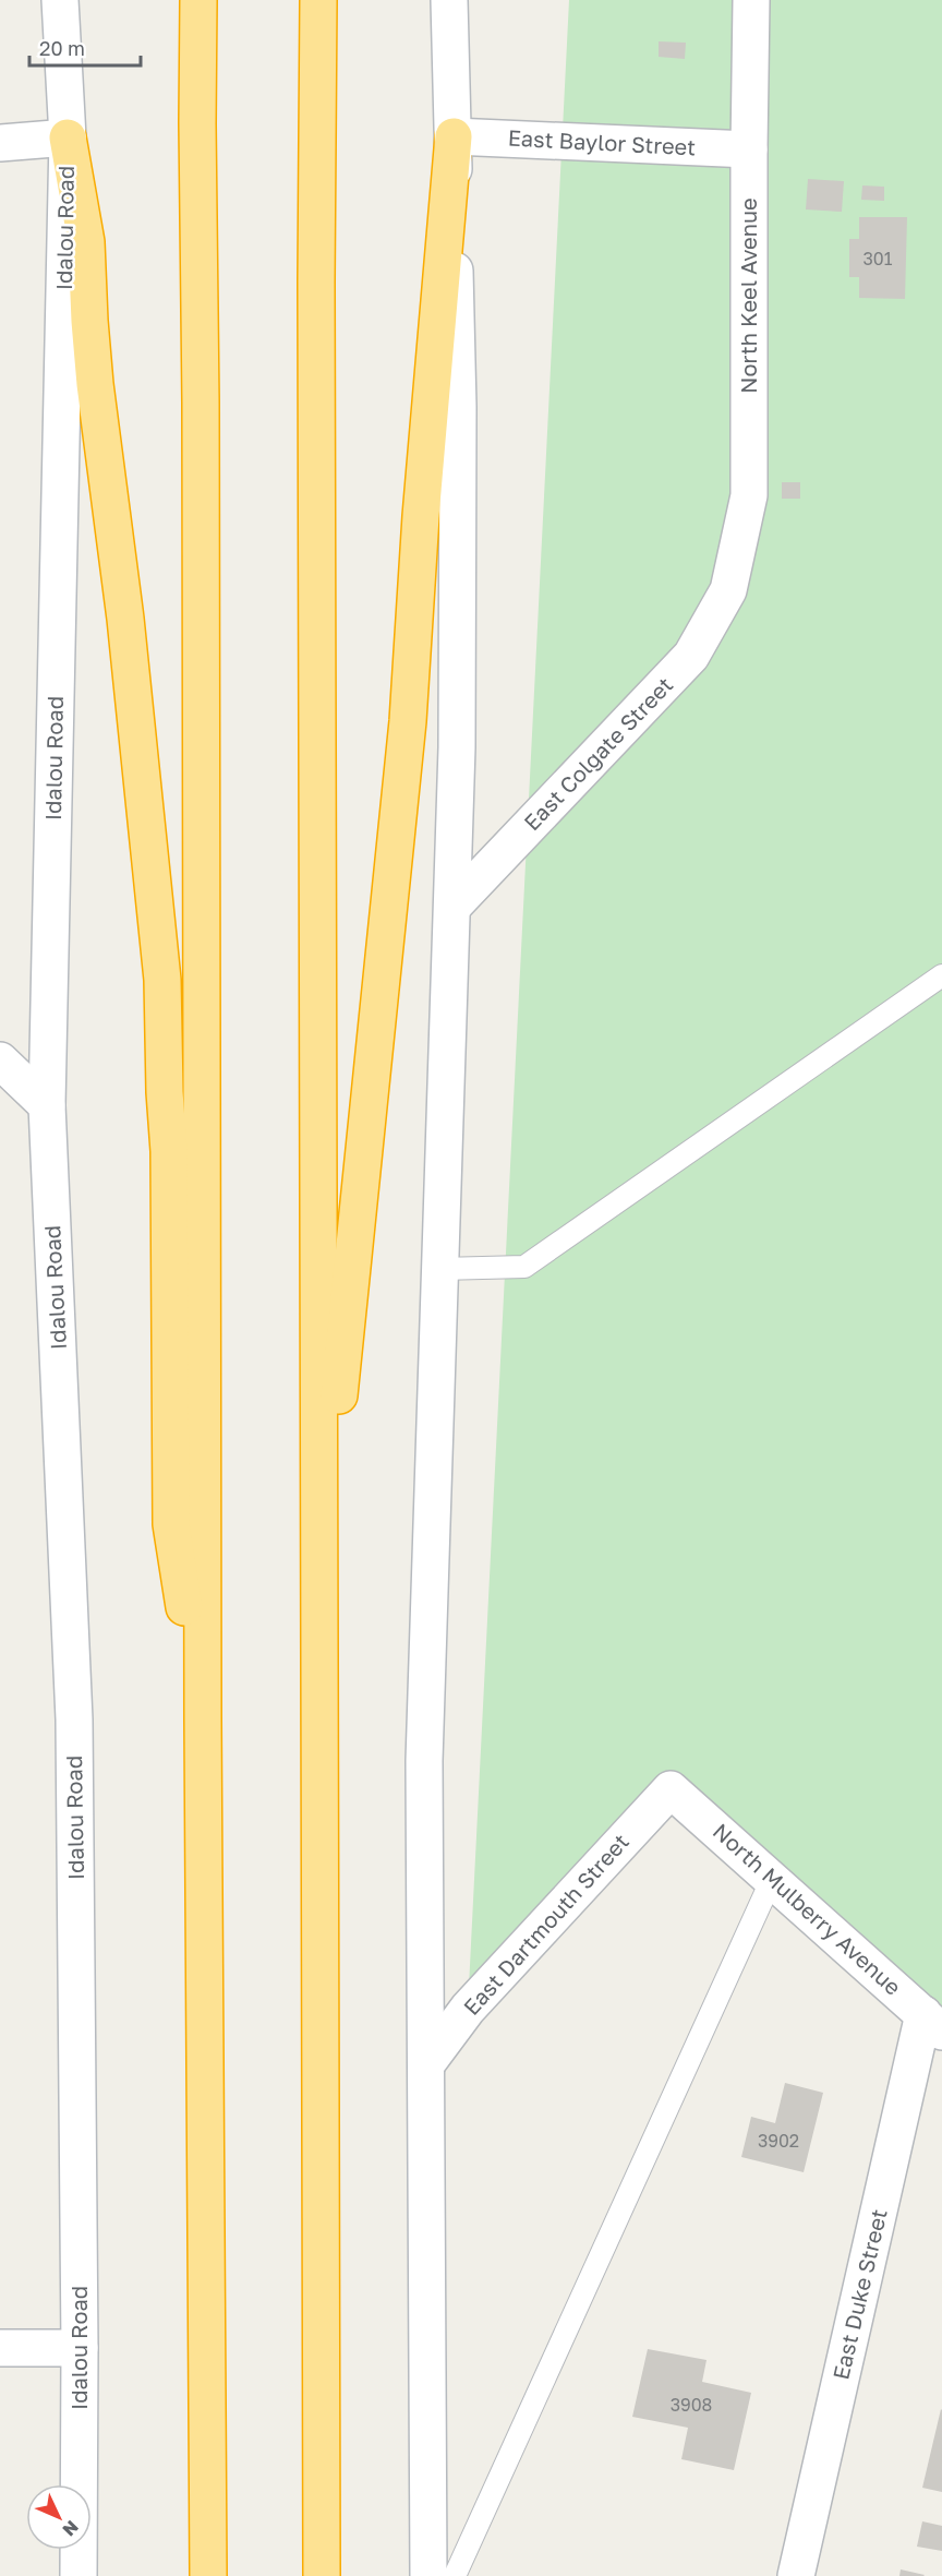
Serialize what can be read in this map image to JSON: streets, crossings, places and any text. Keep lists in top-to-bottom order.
{
  "streets": {
    "street": [
      "East Baylor Street",
      "Idalou Road",
      "North Keel Avenue",
      "East Colgate Street",
      "North Mulberry Avenue",
      "East Dartmouth Street",
      "East Duke Street"
    ]
  },
  "crossings": [
    ["East Baylor Street", "North Keel Avenue"],
    ["North Keel Avenue", "East Colgate Street"],
    ["North Mulberry Avenue", "East Dartmouth Street"],
    ["North Mulberry Avenue", "East Duke Street"]
  ],
  "house_numbers": ["301", "3902", "3908"],
  "scale_bar": "20 m",
  "north": "bottom right"
}
